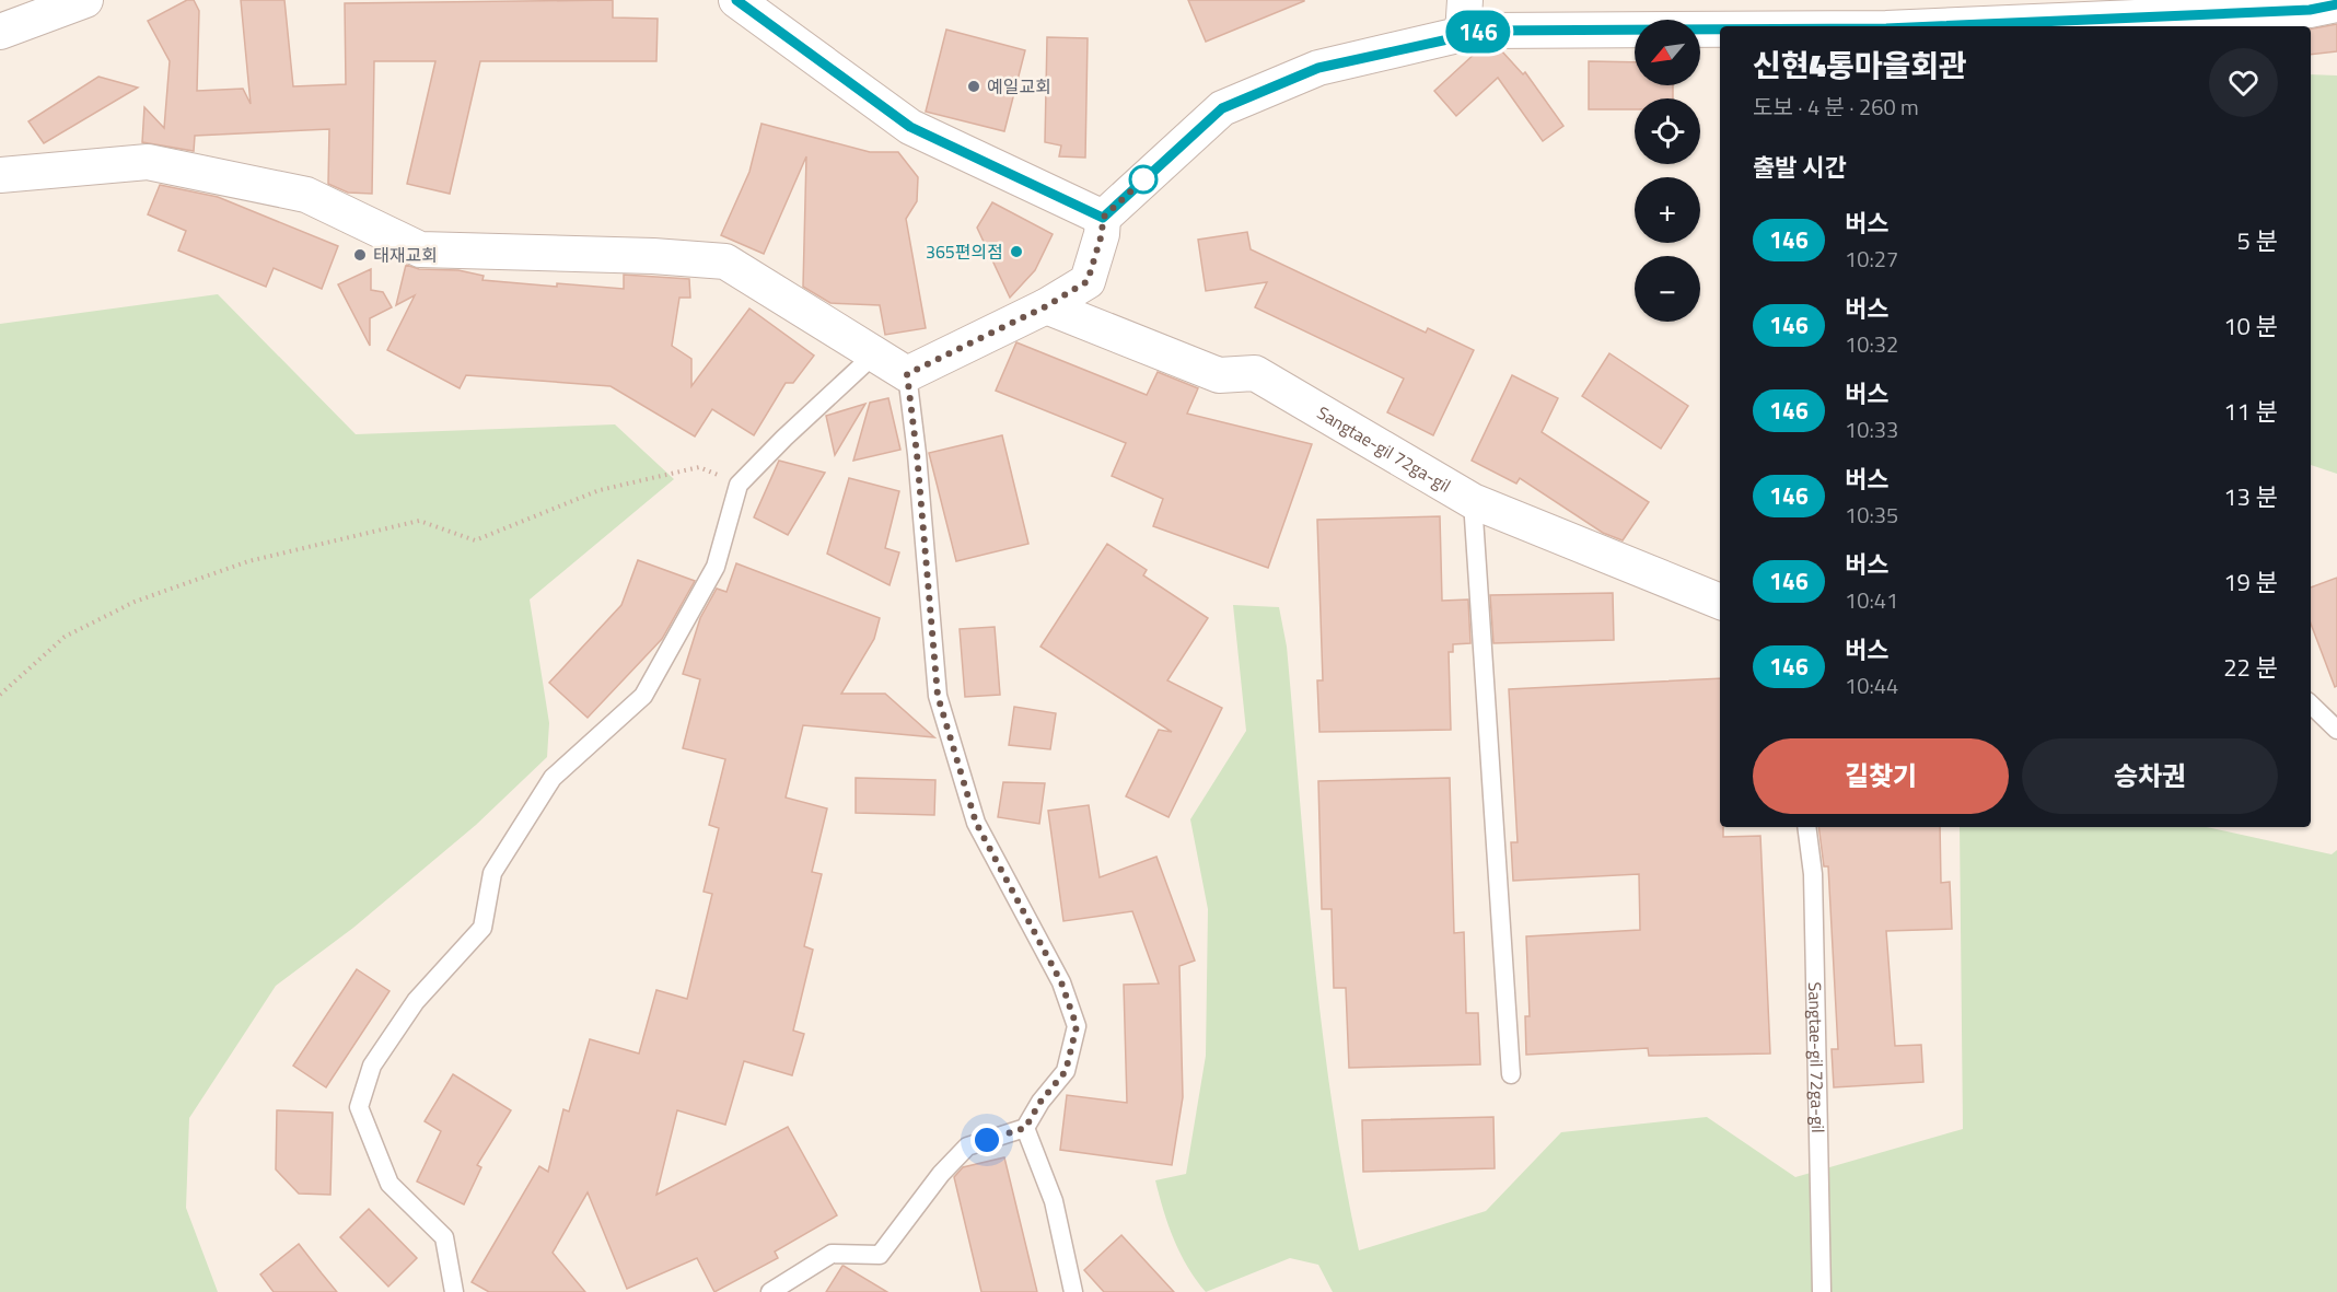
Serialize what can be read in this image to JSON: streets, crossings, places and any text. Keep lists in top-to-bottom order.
{
  "streets": {
    "street": ["Sangtae-gil 72ga-gil"]
  },
  "places": ["예일교회", "365편의점", "태재교회"],
  "lines": ["bus line 146"],
  "north": "bottom left",
  "page": {
    "on_map": "146",
    "map_buttons": ["+", "−"],
    "heading": [
      ["신현4통마을회관", "도보 · 4 분 · 260 m"],
      "출발 시간"
    ],
    "list": [
      {
        "mark": "146",
        "name": "버스",
        "note": "10:27",
        "value": "5 분"
      },
      {
        "mark": "146",
        "name": "버스",
        "note": "10:32",
        "value": "10 분"
      },
      {
        "mark": "146",
        "name": "버스",
        "note": "10:33",
        "value": "11 분"
      },
      {
        "mark": "146",
        "name": "버스",
        "note": "10:35",
        "value": "13 분"
      },
      {
        "mark": "146",
        "name": "버스",
        "note": "10:41",
        "value": "19 분"
      },
      {
        "mark": "146",
        "name": "버스",
        "note": "10:44",
        "value": "22 분"
      }
    ],
    "buttons": ["길찾기", "승차권"]
  }
}
